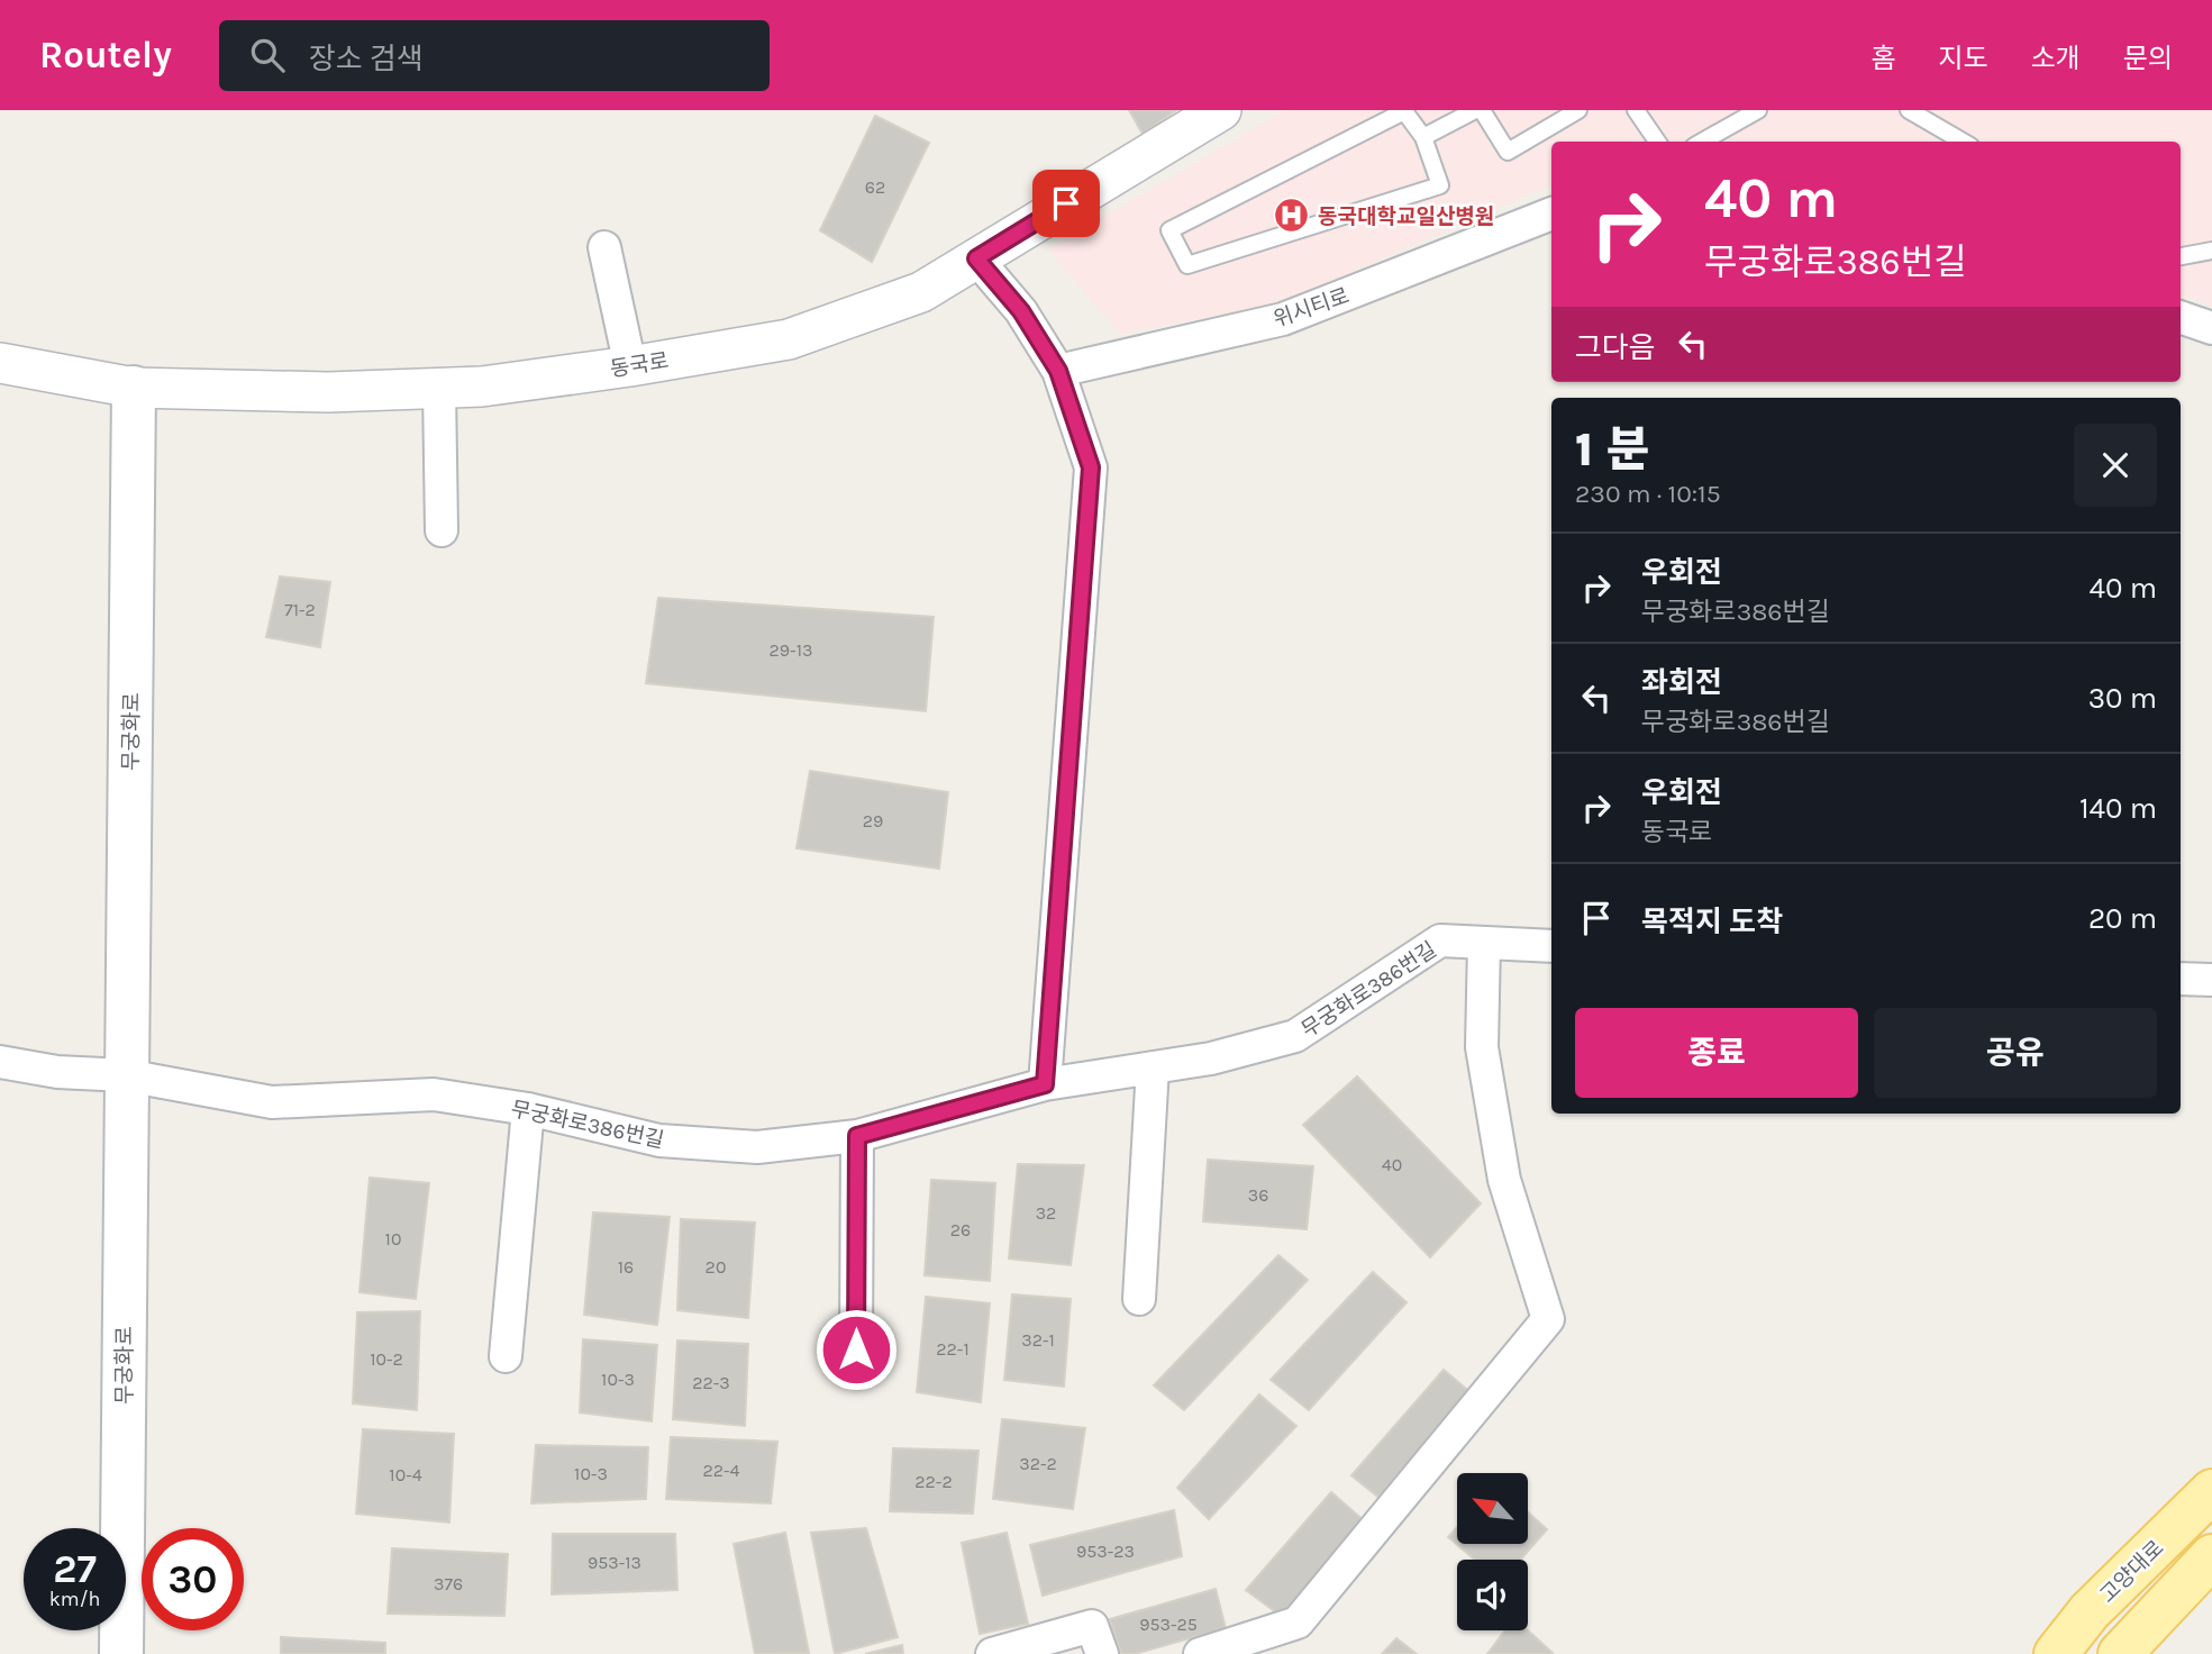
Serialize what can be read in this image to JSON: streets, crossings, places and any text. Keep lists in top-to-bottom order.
{
  "streets": {
    "main road": ["무궁화로", "고양대로"],
    "street": ["위시티로", "동국로", "무궁화로386번길"]
  },
  "crossings": [
    ["동국로", "무궁화로"],
    ["무궁화로", "무궁화로386번길"]
  ],
  "places": {
    "hospital": ["동국대학교일산병원"]
  },
  "house_numbers": [
    "62",
    "71-2",
    "29-13",
    "29",
    "40",
    "36",
    "32",
    "26",
    "10",
    "16",
    "20",
    "32-1",
    "22-1",
    "10-2",
    "10-3",
    "22-3",
    "32-2",
    "22-4",
    "10-3",
    "10-4",
    "22-2",
    "953-23",
    "953-13",
    "376",
    "953-25"
  ],
  "north": "top left",
  "page": {
    "header": "Routely",
    "search": "장소 검색",
    "nav": [
      "홈",
      "지도",
      "소개",
      "문의"
    ],
    "turn": ["40 m", "무궁화로386번길"],
    "then": "그다음",
    "heading": ["1 분", "230 m · 10:15"],
    "list": [
      {
        "name": "우회전",
        "note": "무궁화로386번길",
        "value": "40 m"
      },
      {
        "name": "좌회전",
        "note": "무궁화로386번길",
        "value": "30 m"
      },
      {
        "name": "우회전",
        "note": "동국로",
        "value": "140 m"
      },
      {
        "name": "목적지 도착",
        "value": "20 m"
      }
    ],
    "buttons": ["종료", "공유"],
    "speed": "27 km/h",
    "limit": "30"
  }
}
